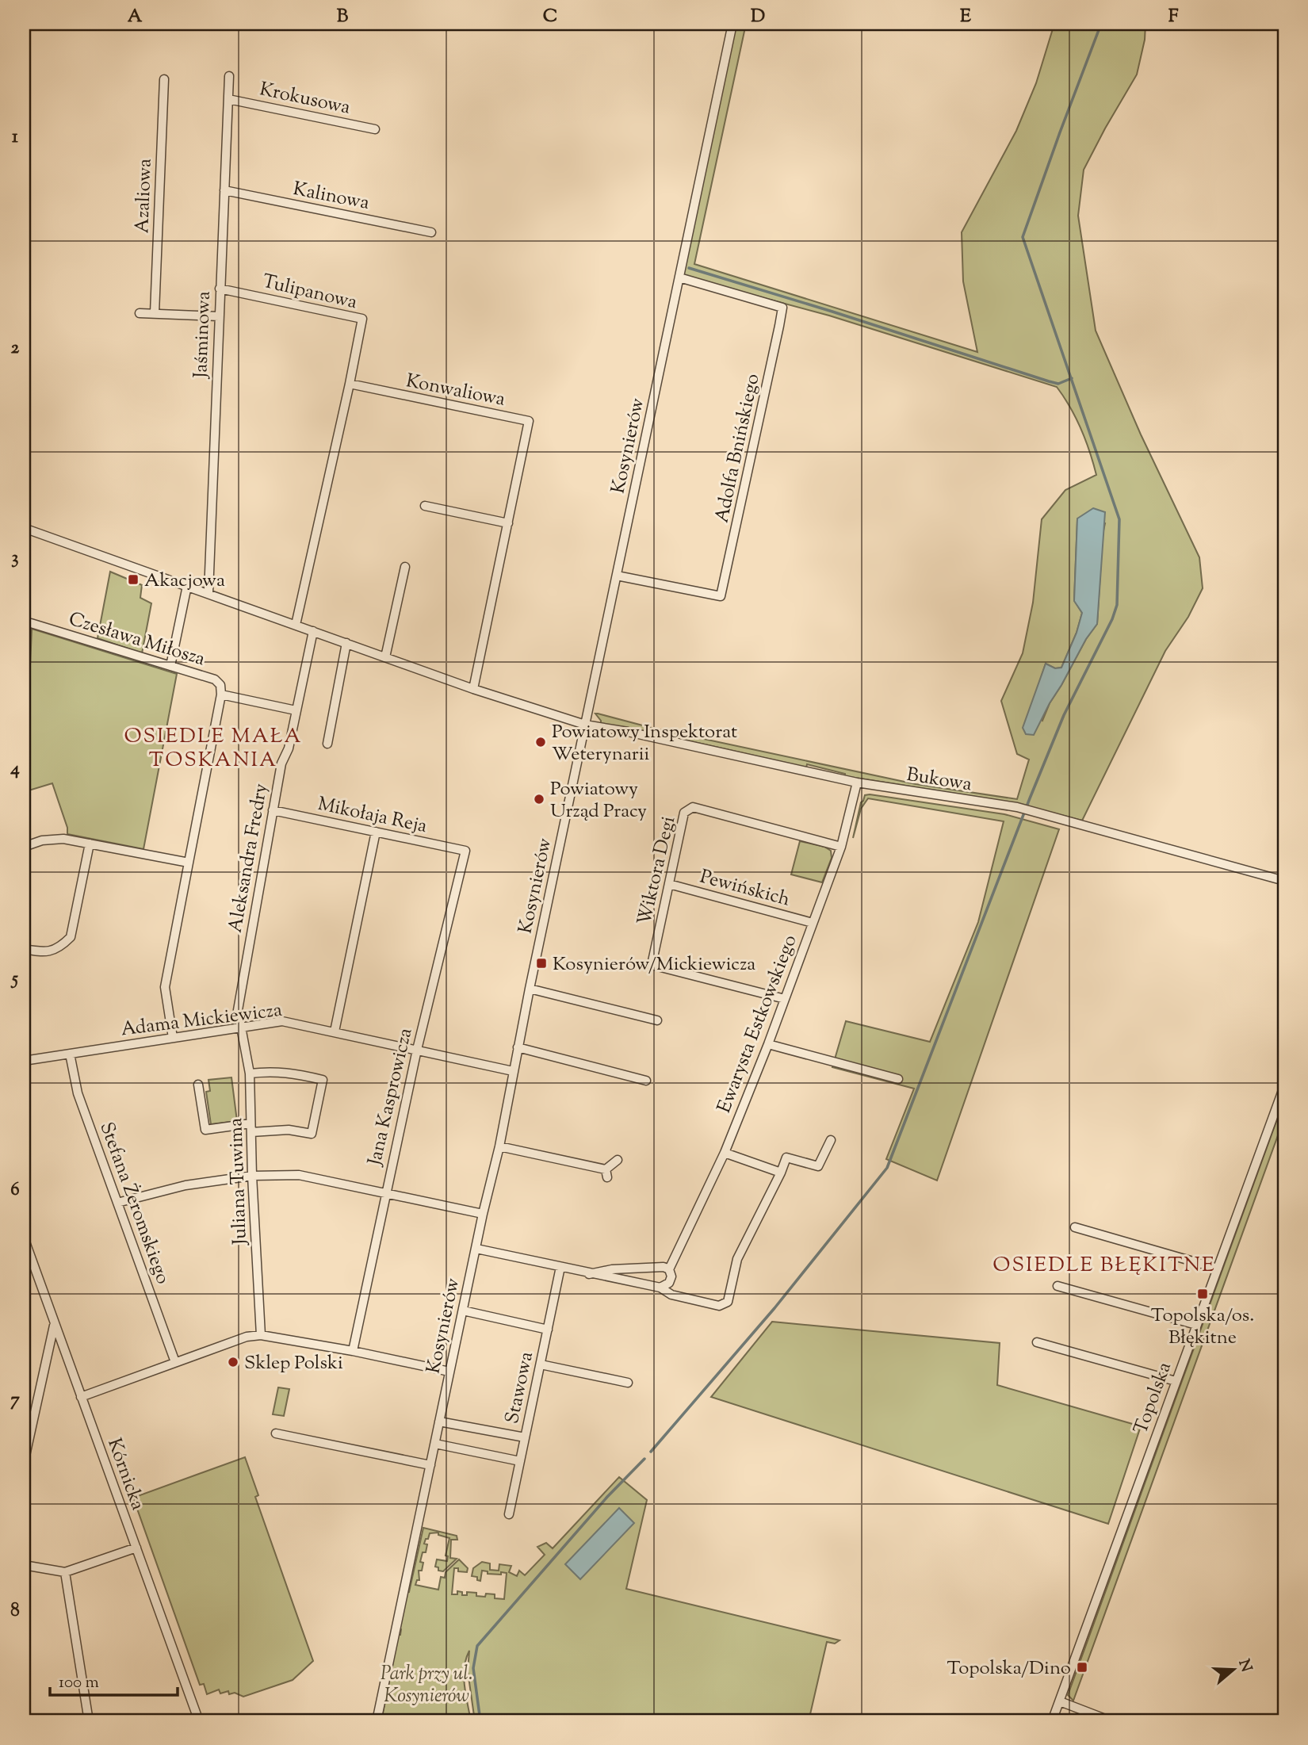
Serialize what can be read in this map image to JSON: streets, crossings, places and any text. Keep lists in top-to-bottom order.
{
  "streets": {
    "street": [
      "Krokusowa",
      "Kalinowa",
      "Azaliowa",
      "Tulipanowa",
      "Jaśminowa",
      "Konwaliowa",
      "Kosynierów",
      "Adolfa Bnińskiego",
      "Czesława Miłosza",
      "Bukowa",
      "Mikołaja Reja",
      "Aleksandra Fredry",
      "Wiktora Degi",
      "Pewińskich",
      "Adama Mickiewicza",
      "Ewarysta Estkowskiego",
      "Jana Kasprowicza",
      "Juliana Tuwima",
      "Stefana Żeromskiego",
      "Stawowa",
      "Topolska",
      "Kórnicka"
    ]
  },
  "crossings": [
    ["Krokusowa", "Jaśminowa"],
    ["Kalinowa", "Jaśminowa"],
    ["Tulipanowa", "Jaśminowa"],
    ["Tulipanowa", "Konwaliowa"],
    ["Kosynierów", "Adolfa Bnińskiego"],
    ["Kosynierów", "Bukowa"],
    ["Kosynierów", "Adama Mickiewicza"],
    ["Bukowa", "Ewarysta Estkowskiego"],
    ["Mikołaja Reja", "Aleksandra Fredry"],
    ["Mikołaja Reja", "Jana Kasprowicza"],
    ["Aleksandra Fredry", "Adama Mickiewicza"],
    ["Aleksandra Fredry", "Juliana Tuwima"],
    ["Wiktora Degi", "Pewińskich"],
    ["Wiktora Degi", "Ewarysta Estkowskiego"],
    ["Pewińskich", "Ewarysta Estkowskiego"],
    ["Adama Mickiewicza", "Jana Kasprowicza"],
    ["Adama Mickiewicza", "Juliana Tuwima"],
    ["Adama Mickiewicza", "Stefana Żeromskiego"]
  ],
  "districts": ["OSIEDLE MAŁA TOSKANIA", "OSIEDLE BŁĘKITNE"],
  "parks": ["Park przy ul. Kosynierów"],
  "places": {
    "transit": [
      "Akacjowa",
      "Kosynierów/Mickiewicza",
      "Topolska/os. Błękitne",
      "Topolska/Dino"
    ],
    "other": ["Powiatowy Inspektorat Weterynarii", "Powiatowy Urząd Pracy", "Sklep Polski"]
  },
  "scale_bar": "100 m",
  "north": "right",
  "grid": {
    "columns": [
      "A",
      "B",
      "C",
      "D",
      "E",
      "F"
    ],
    "rows": [
      "1",
      "2",
      "3",
      "4",
      "5",
      "6",
      "7",
      "8"
    ]
  }
}
